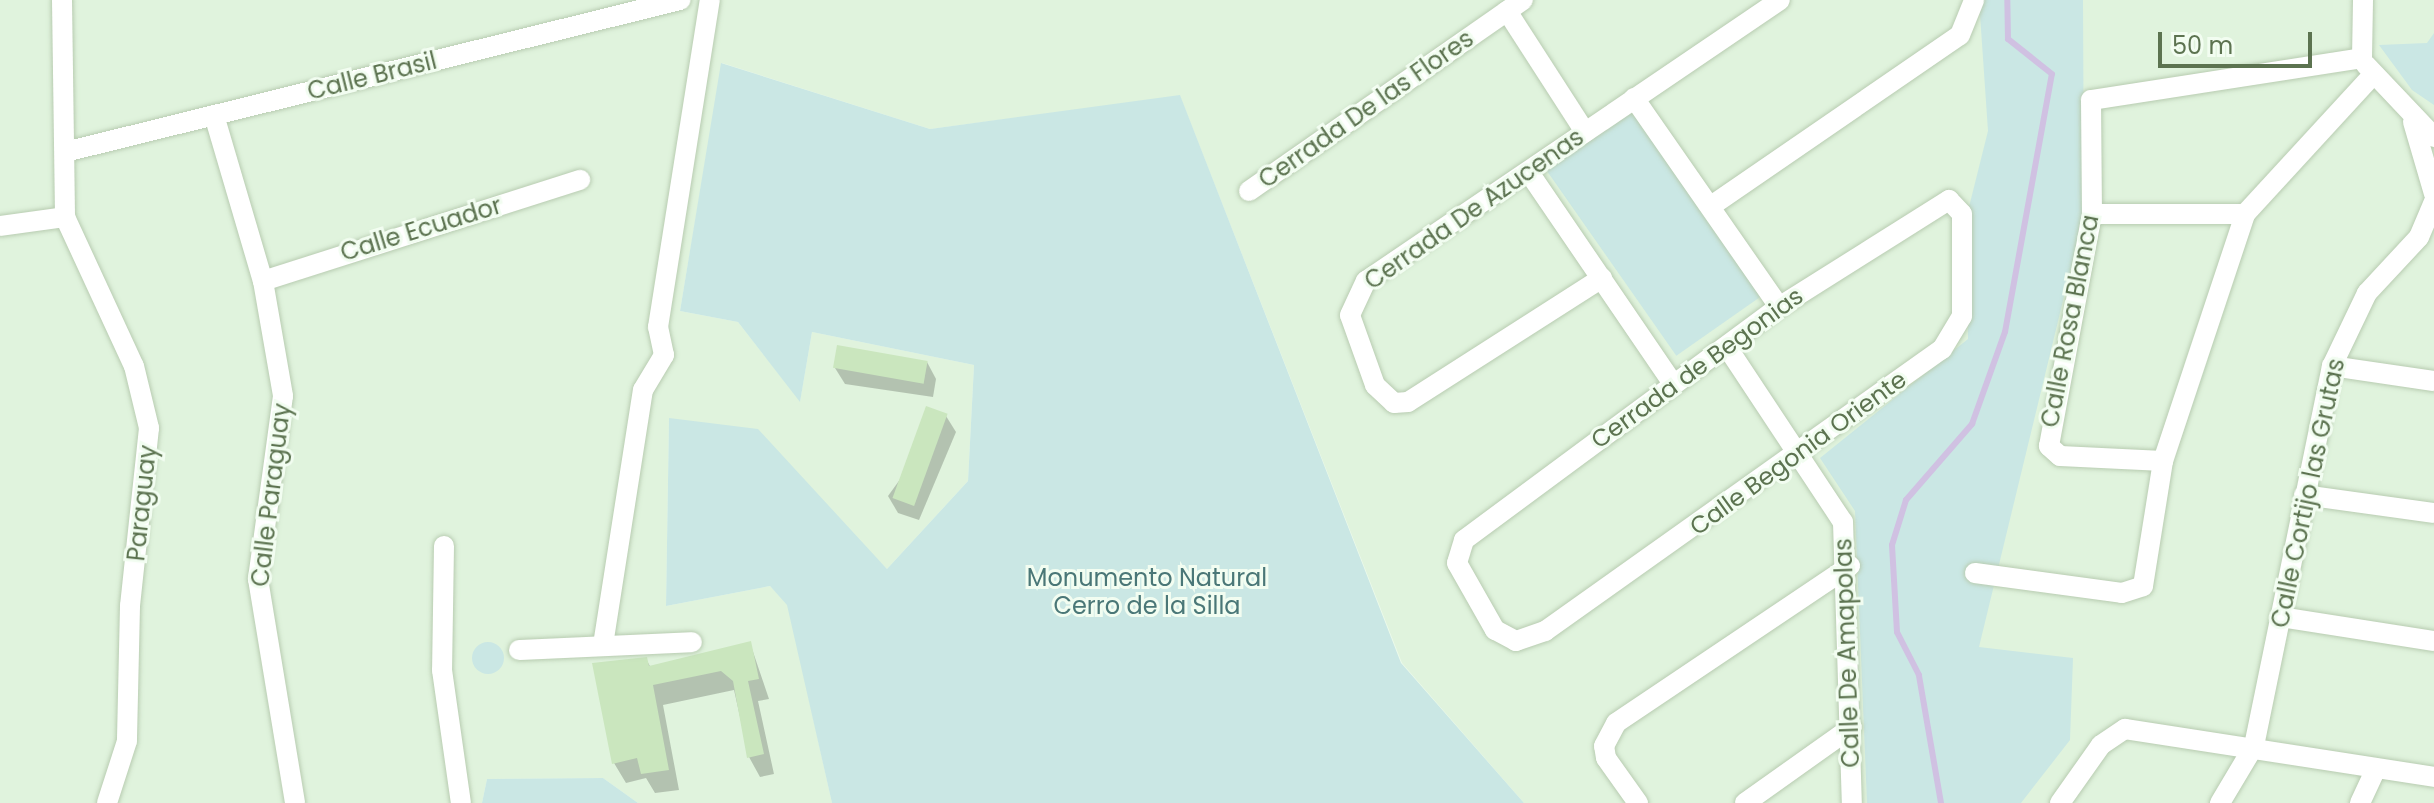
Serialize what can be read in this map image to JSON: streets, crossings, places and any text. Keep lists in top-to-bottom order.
{
  "streets": {
    "street": [
      "Calle Brasil",
      "Cerrada De las Flores",
      "Cerrada De Azucenas",
      "Calle Ecuador",
      "Calle Rosa Blanca",
      "Cerrada de Begonias",
      "Calle Begonia Oriente",
      "Calle Cortijo las Grutas",
      "Calle Paraguay",
      "Paraguay",
      "Calle De Amapolas"
    ]
  },
  "crossings": [
    ["Calle Brasil", "Calle Paraguay"],
    ["Calle Ecuador", "Calle Paraguay"],
    ["Cerrada de Begonias", "Calle Begonia Oriente"],
    ["Cerrada de Begonias", "Calle De Amapolas"],
    ["Calle Begonia Oriente", "Calle De Amapolas"]
  ],
  "parks": ["Monumento Natural Cerro de la Silla"],
  "scale_bar": "50 m"
}
